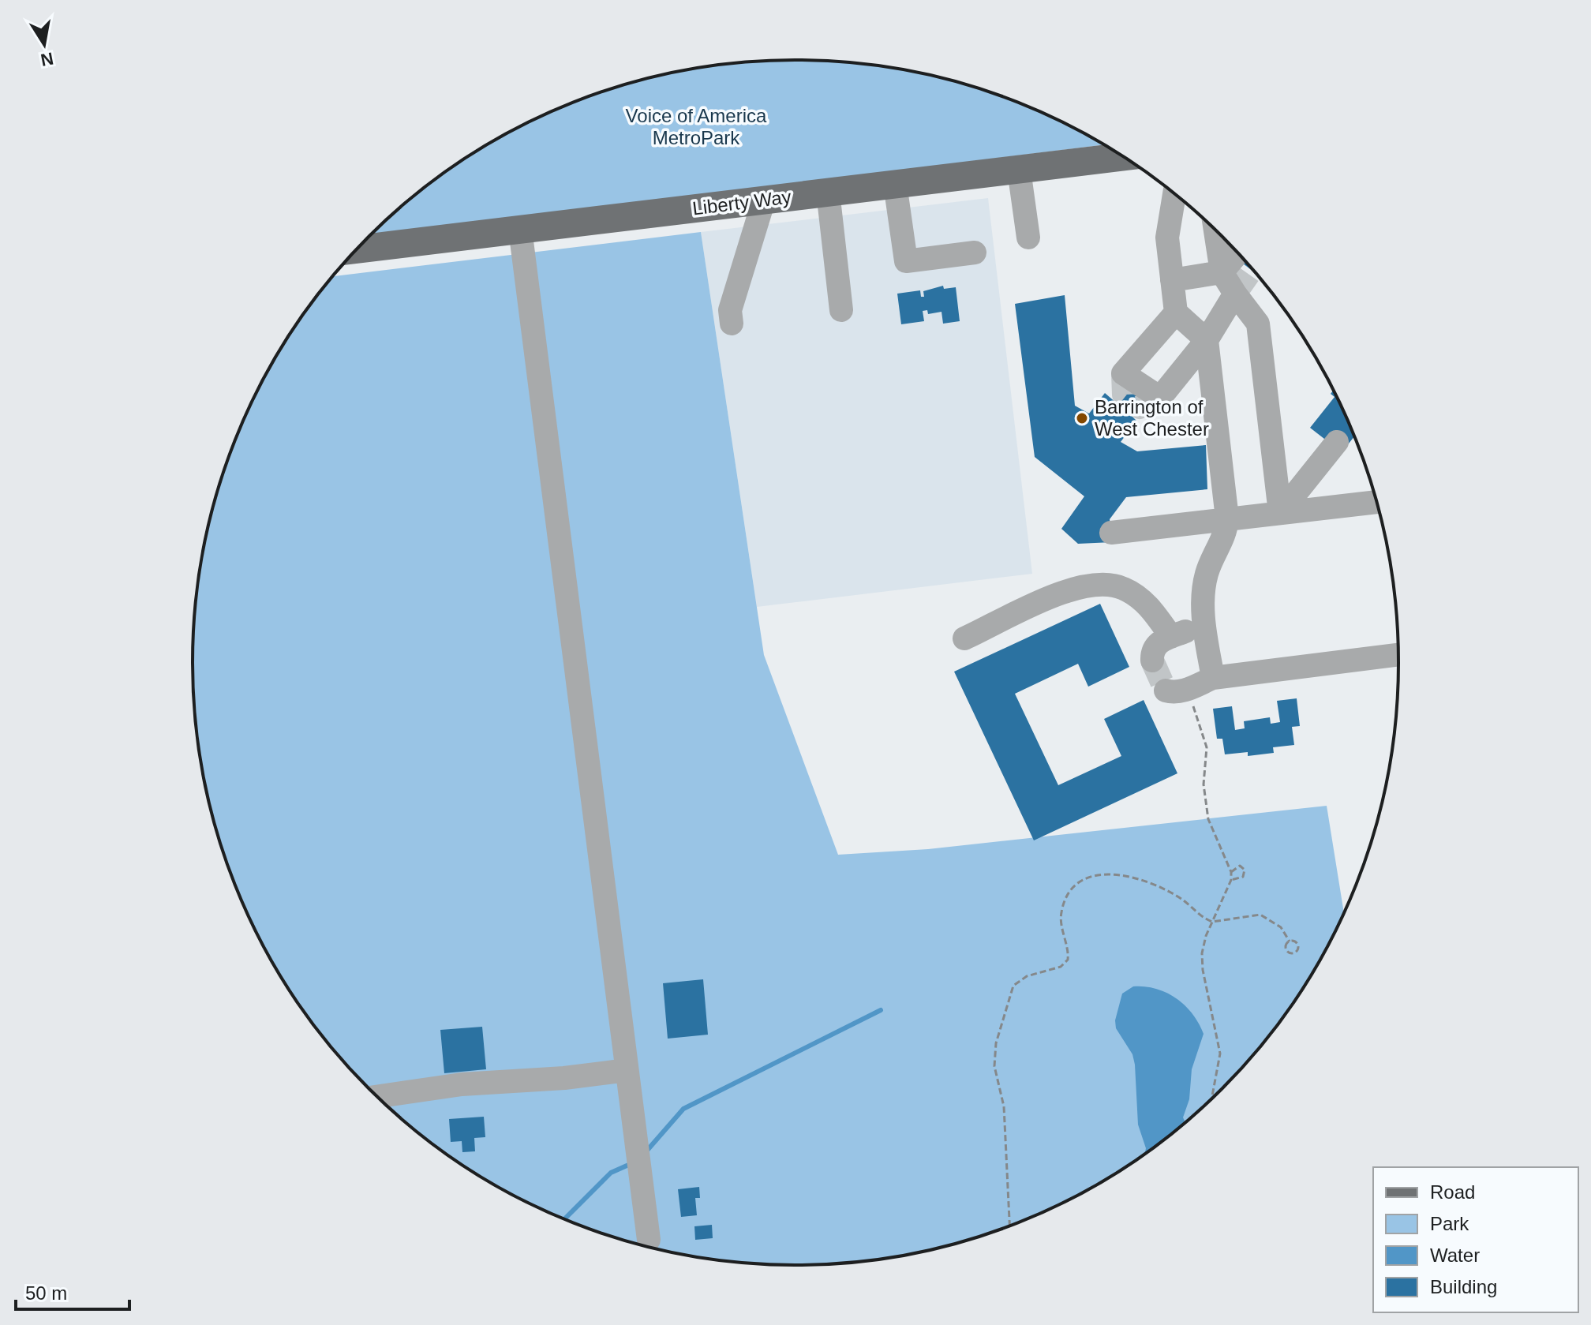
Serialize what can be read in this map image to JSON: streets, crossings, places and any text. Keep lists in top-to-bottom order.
{
  "streets": {
    "main road": ["Liberty Way"]
  },
  "parks": ["Voice of America MetroPark"],
  "places": ["Barrington of West Chester"],
  "legend": [
    "Road",
    "Park",
    "Water",
    "Building"
  ],
  "scale_bar": "50 m",
  "north": "bottom"
}
